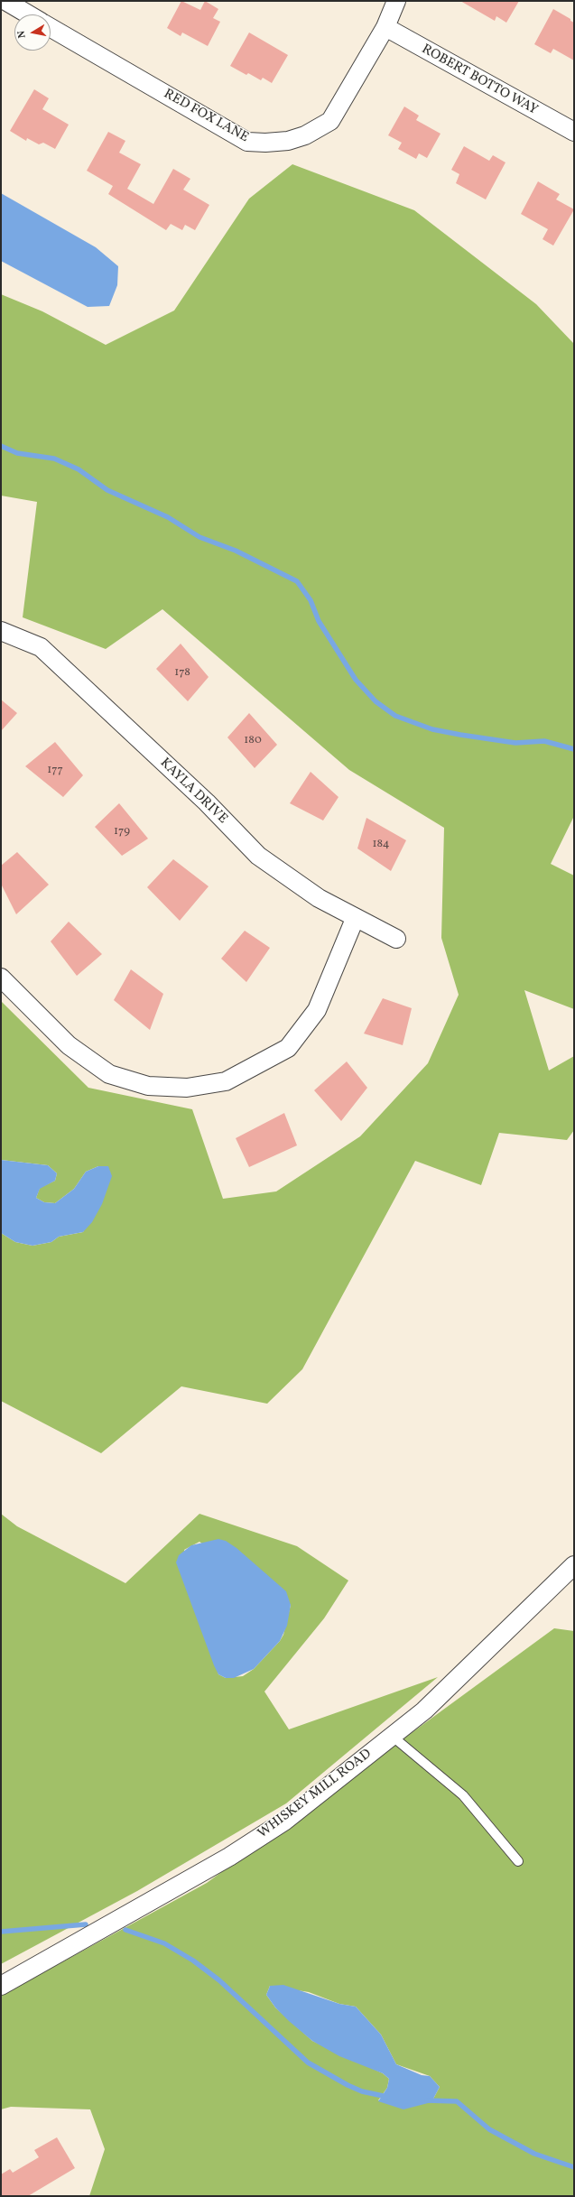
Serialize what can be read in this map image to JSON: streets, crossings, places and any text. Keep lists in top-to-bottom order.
{
  "streets": {
    "street": [
      "ROBERT BOTTO WAY",
      "RED FOX LANE",
      "KAYLA DRIVE",
      "WHISKEY MILL ROAD"
    ]
  },
  "crossings": [
    ["ROBERT BOTTO WAY", "RED FOX LANE"]
  ],
  "house_numbers": [
    "178",
    "180",
    "177",
    "179",
    "184"
  ],
  "north": "left"
}
